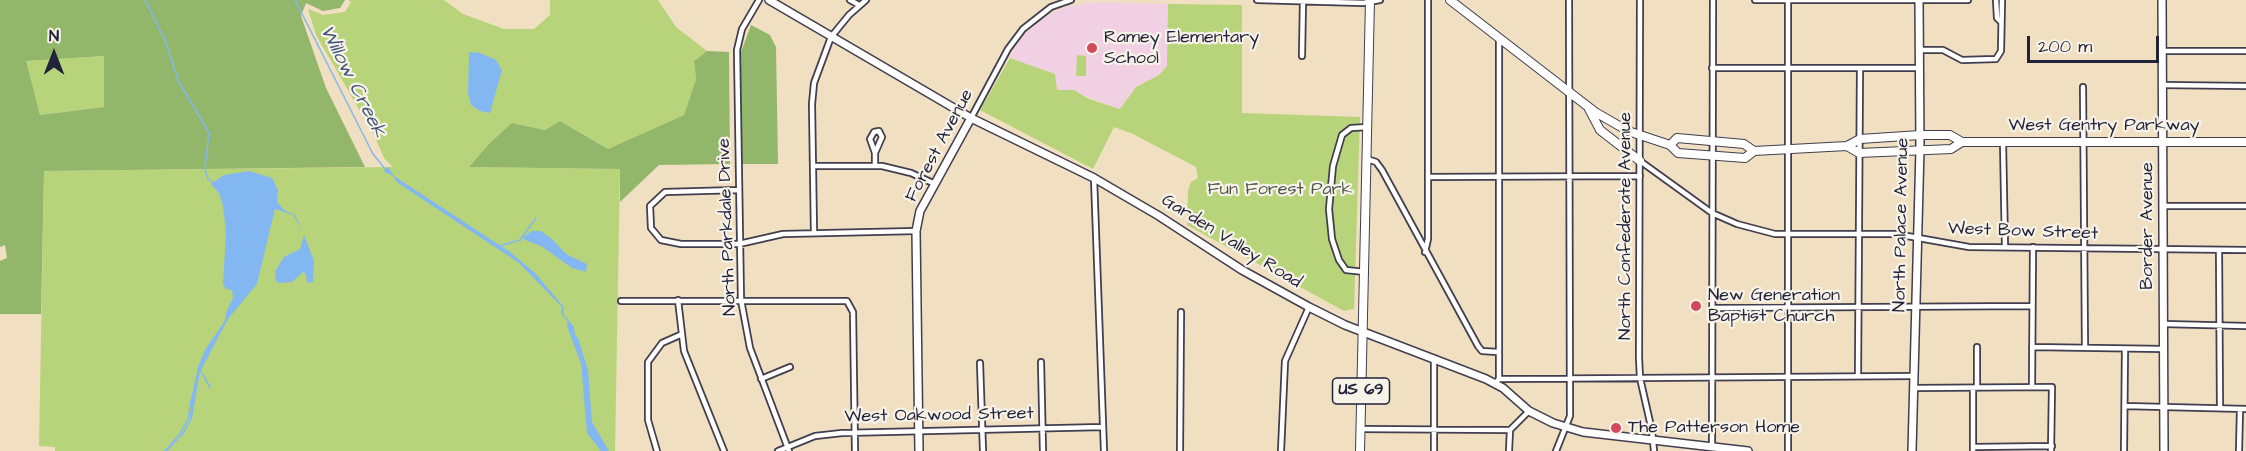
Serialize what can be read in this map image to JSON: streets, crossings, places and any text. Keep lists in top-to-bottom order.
{
  "streets": {
    "main road": ["West Gentry Parkway", "US 69"],
    "street": [
      "Forest Avenue",
      "North Palace Avenue",
      "North Confederate Avenue",
      "Border Avenue",
      "North Parkdale Drive",
      "West Bow Street",
      "Garden Valley Road",
      "West Oakwood Street"
    ]
  },
  "crossings": [
    ["West Gentry Parkway", "North Palace Avenue"],
    ["West Gentry Parkway", "North Confederate Avenue"],
    ["West Gentry Parkway", "Border Avenue"],
    ["Forest Avenue", "Garden Valley Road"],
    ["Forest Avenue", "West Oakwood Street"],
    ["North Palace Avenue", "West Bow Street"],
    ["North Palace Avenue", "Garden Valley Road"],
    ["North Confederate Avenue", "West Bow Street"],
    ["North Confederate Avenue", "Garden Valley Road"],
    ["Border Avenue", "West Bow Street"],
    ["North Parkdale Drive", "West Oakwood Street"],
    ["Garden Valley Road", "US 69"]
  ],
  "water": ["Willow Creek"],
  "parks": ["Fun Forest Park"],
  "places": ["Ramey Elementary School", "New Generation Baptist Church", "The Patterson Home"],
  "scale_bar": "200 m",
  "north": "top"
}
